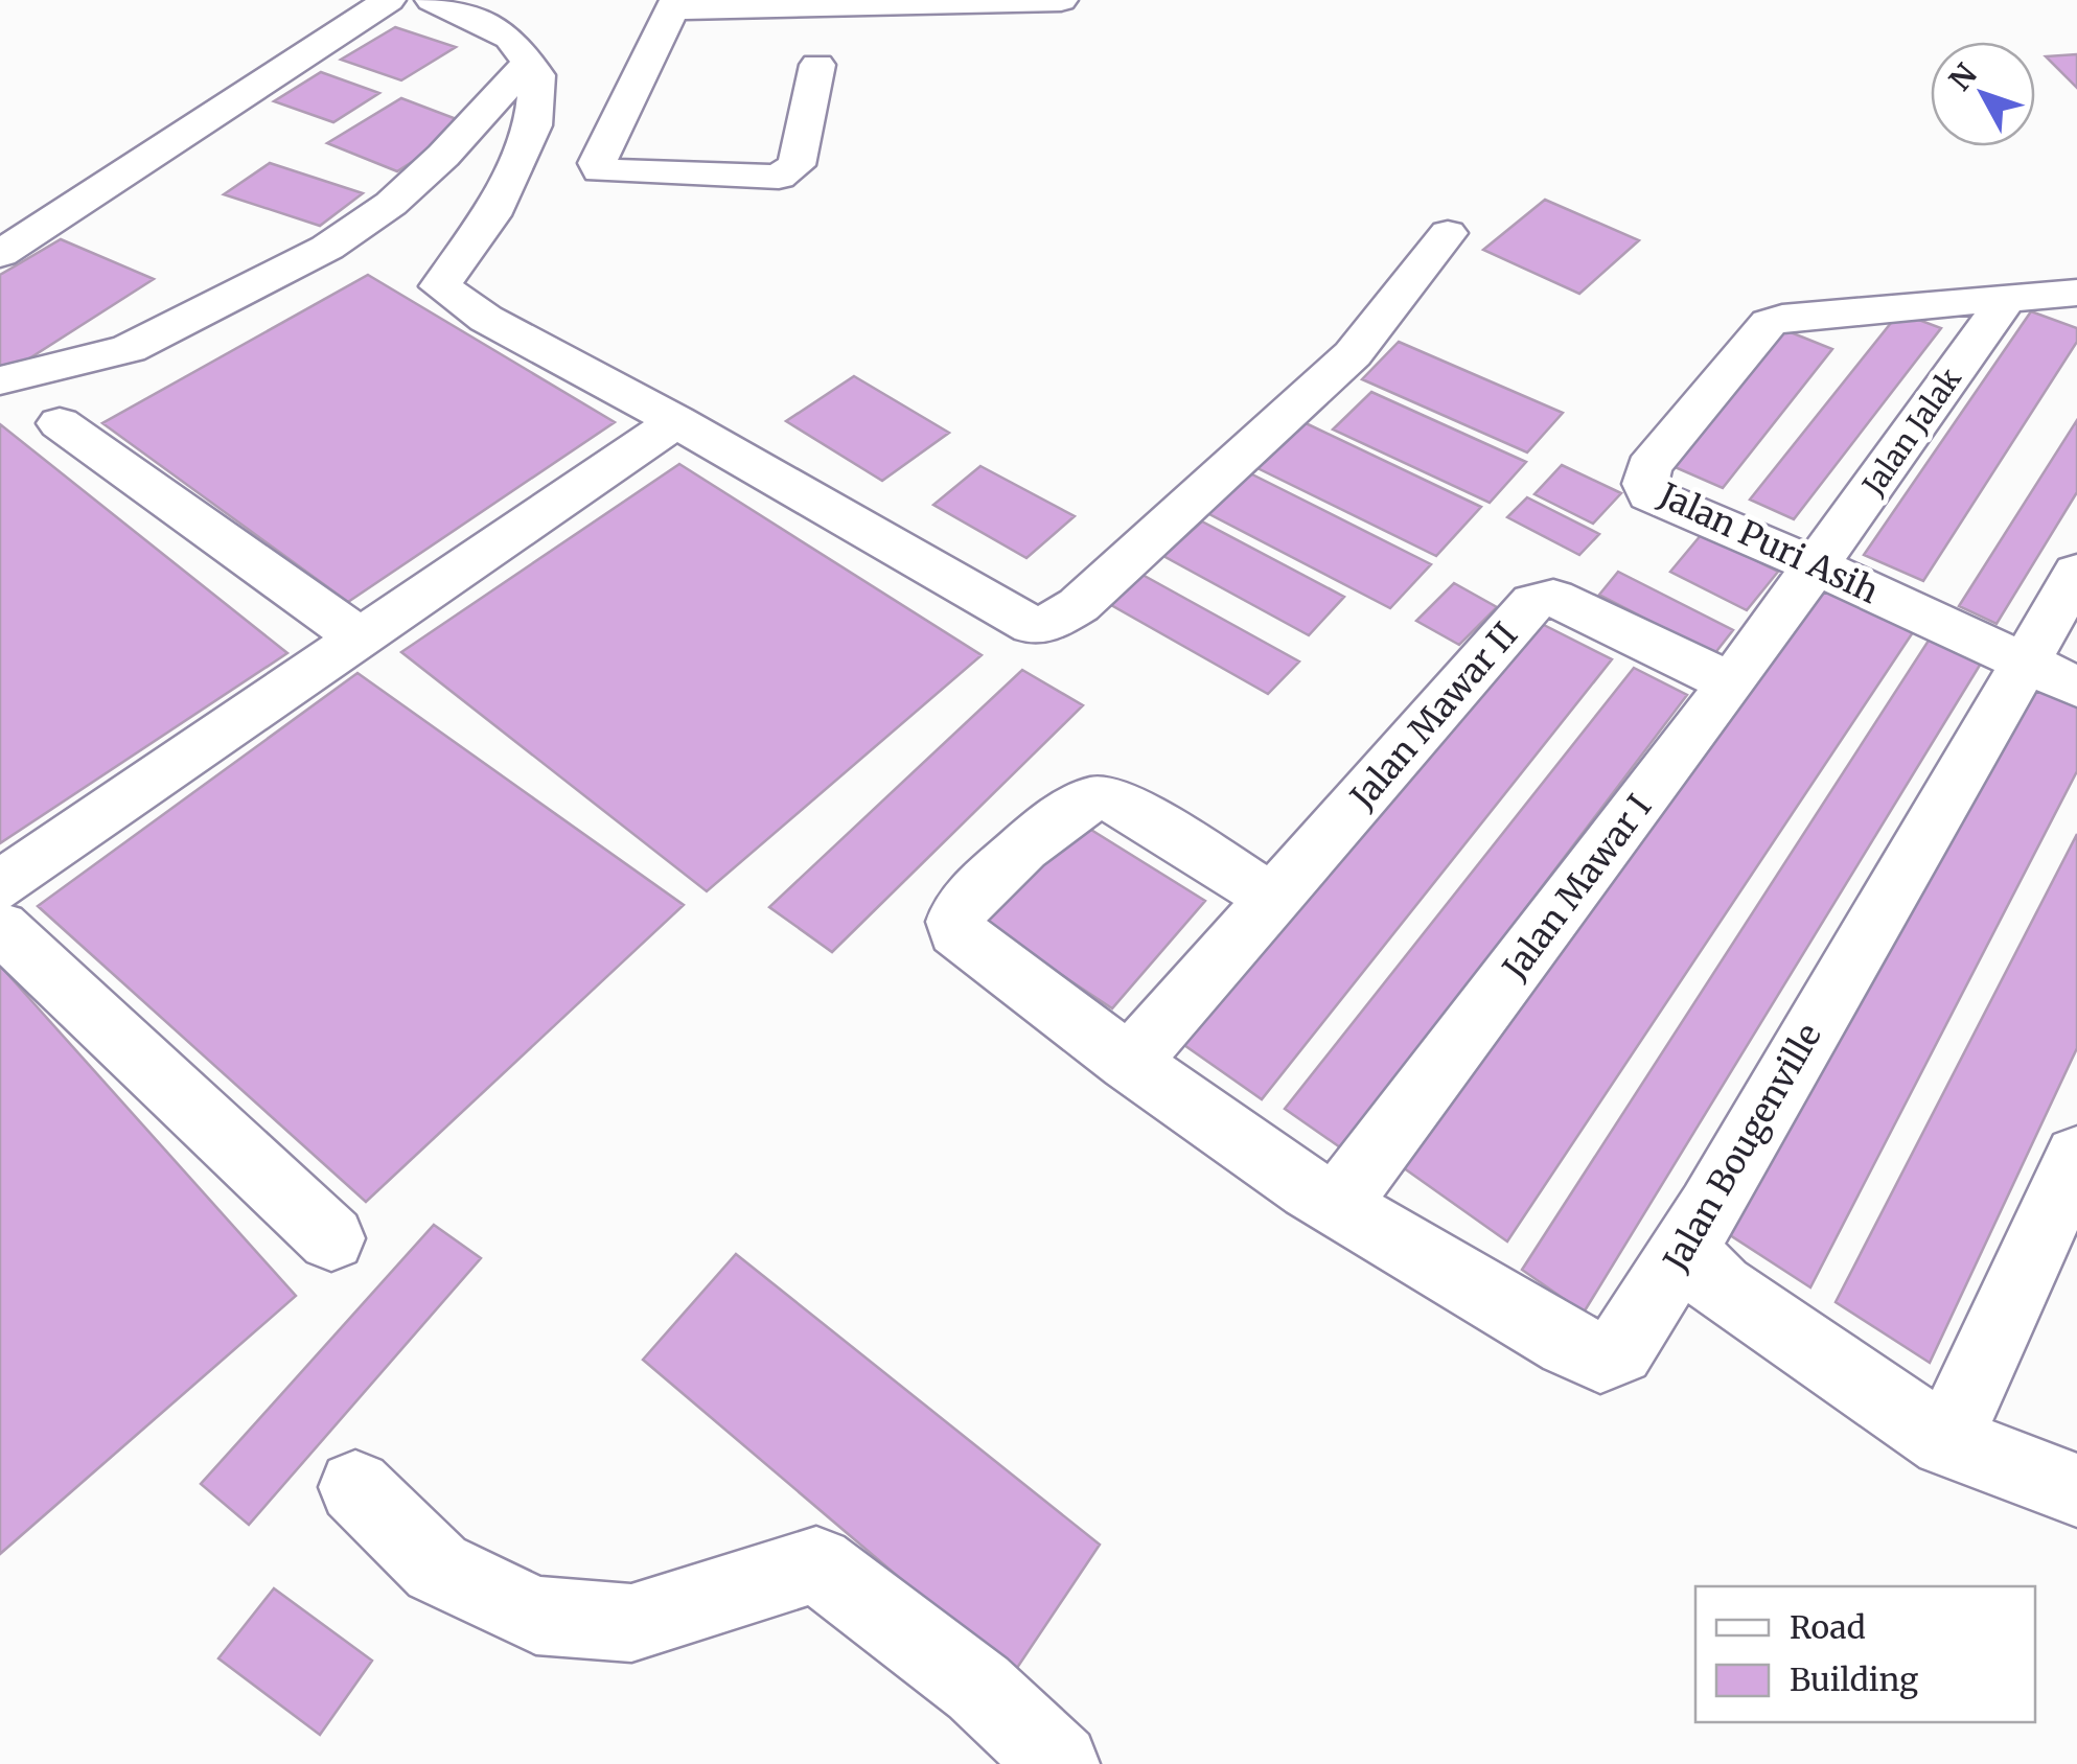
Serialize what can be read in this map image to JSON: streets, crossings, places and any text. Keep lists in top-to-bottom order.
{
  "streets": {
    "street": [
      "Jalan Jalak",
      "Jalan Puri Asih",
      "Jalan Mawar II",
      "Jalan Mawar I",
      "Jalan Bougenville"
    ]
  },
  "crossings": [
    ["Jalan Jalak", "Jalan Puri Asih"],
    ["Jalan Jalak", "Jalan Mawar I"],
    ["Jalan Puri Asih", "Jalan Mawar I"],
    ["Jalan Puri Asih", "Jalan Bougenville"],
    ["Jalan Mawar II", "Jalan Mawar I"],
    ["Jalan Mawar I", "Jalan Bougenville"]
  ],
  "legend": ["Road", "Building"],
  "north": "top left"
}
